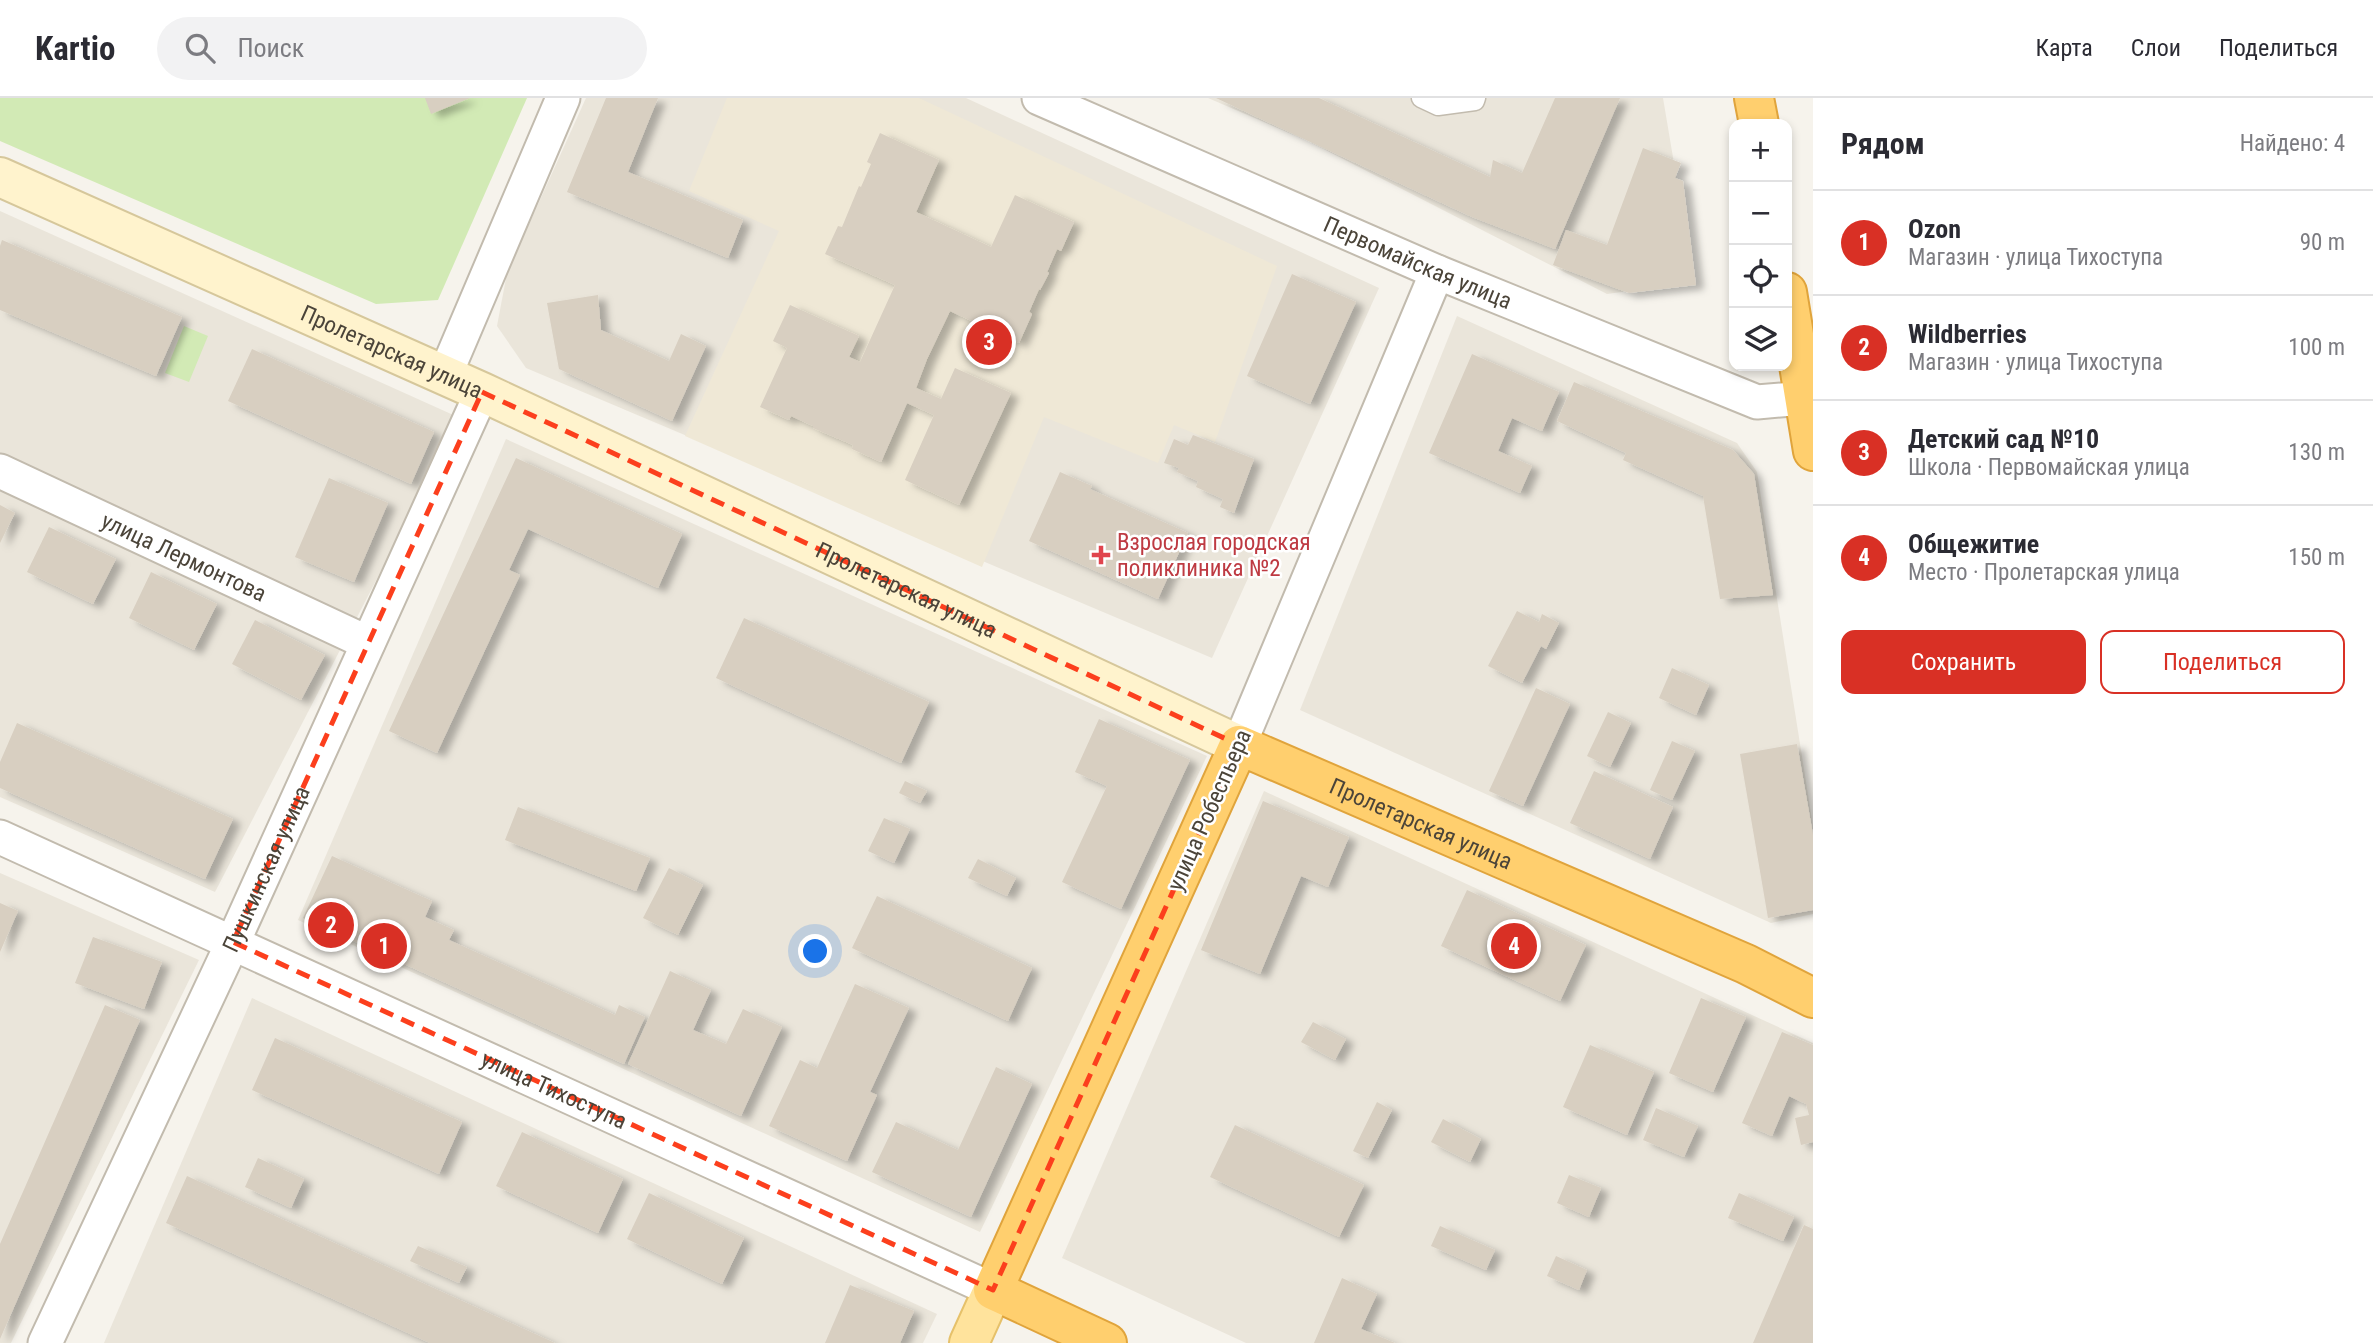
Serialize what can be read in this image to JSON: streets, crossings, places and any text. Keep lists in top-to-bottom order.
{
  "streets": {
    "highway": ["Пролетарская улица", "улица Робеспьера", "улица Тихоступа"],
    "street": ["Первомайская улица", "улица Лермонтова", "Пушкинская улица"]
  },
  "crossings": [
    ["Первомайская улица", "улица Робеспьера"],
    ["Пролетарская улица", "улица Робеспьера"],
    ["Пролетарская улица", "Пушкинская улица"],
    ["улица Лермонтова", "Пушкинская улица"],
    ["улица Робеспьера", "улица Тихоступа"],
    ["Пушкинская улица", "улица Тихоступа"]
  ],
  "places": {
    "health": ["Взрослая городская поликлиника №2"]
  },
  "page": {
    "header": "Kartio",
    "search": "Поиск",
    "nav": ["Карта", "Слои", "Поделиться"],
    "heading": ["Рядом", "Найдено: 4"],
    "map_buttons": ["+", "−"],
    "list": [
      {
        "mark": "1",
        "name": "Ozon",
        "note": "Магазин · улица Тихоступа",
        "value": "90 m"
      },
      {
        "mark": "2",
        "name": "Wildberries",
        "note": "Магазин · улица Тихоступа",
        "value": "100 m"
      },
      {
        "mark": "3",
        "name": "Детский сад №10",
        "note": "Школа · Первомайская улица",
        "value": "130 m"
      },
      {
        "mark": "4",
        "name": "Общежитие",
        "note": "Место · Пролетарская улица",
        "value": "150 m"
      }
    ],
    "pins": [
      "3",
      "2",
      "1",
      "4"
    ],
    "buttons": ["Сохранить", "Поделиться"]
  }
}
